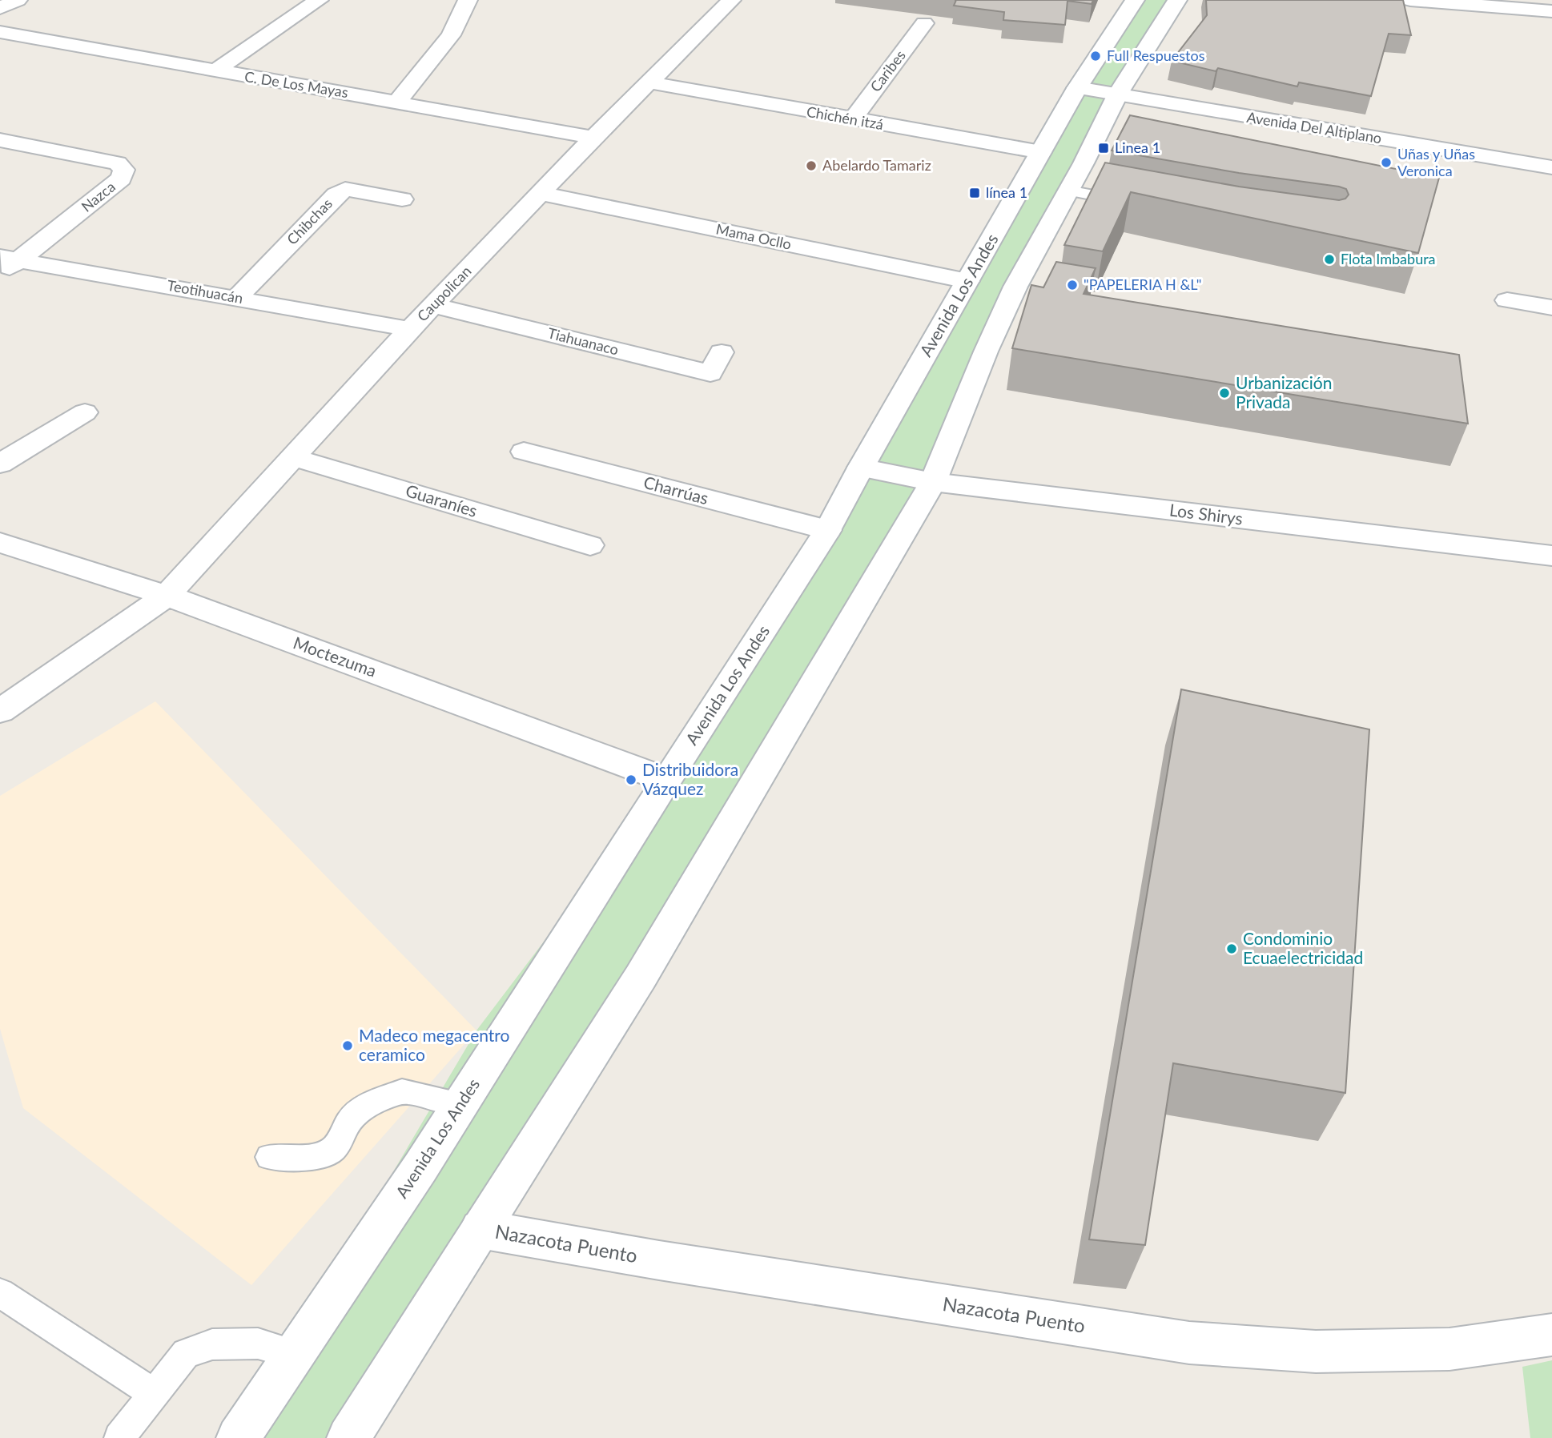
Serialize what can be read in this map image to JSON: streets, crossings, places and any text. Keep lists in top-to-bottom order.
{
  "streets": {
    "street": [
      "Caribes",
      "C. De Los Mayas",
      "Chichén itzá",
      "Avenida Del Altiplano",
      "Nazca",
      "Chibchas",
      "Mama Ocllo",
      "Teotihuacán",
      "Caupolican",
      "Avenida Los Andes",
      "Tiahuanaco",
      "Charrúas",
      "Guaraníes",
      "Los Shirys",
      "Moctezuma",
      "Nazacota Puento"
    ]
  },
  "crossings": [
    ["Caribes", "Chichén itzá"],
    ["C. De Los Mayas", "Caupolican"],
    ["Chichén itzá", "Caupolican"],
    ["Chichén itzá", "Avenida Los Andes"],
    ["Avenida Del Altiplano", "Avenida Los Andes"],
    ["Nazca", "Teotihuacán"],
    ["Chibchas", "Teotihuacán"],
    ["Mama Ocllo", "Caupolican"],
    ["Mama Ocllo", "Avenida Los Andes"],
    ["Teotihuacán", "Caupolican"],
    ["Caupolican", "Tiahuanaco"],
    ["Caupolican", "Guaraníes"],
    ["Caupolican", "Moctezuma"],
    ["Avenida Los Andes", "Charrúas"],
    ["Avenida Los Andes", "Los Shirys"],
    ["Avenida Los Andes", "Moctezuma"]
  ],
  "places": {
    "other": [
      "Full Respuestos",
      "Uñas y Uñas Veronica",
      "Abelardo Tamariz",
      "Flota Imbabura",
      "\"PAPELERIA H &L\"",
      "Urbanización Privada",
      "Distribuidora Vázquez",
      "Condominio Ecuaelectricidad",
      "Madeco megacentro ceramico"
    ],
    "transit": ["Linea 1", "línea 1"]
  }
}
